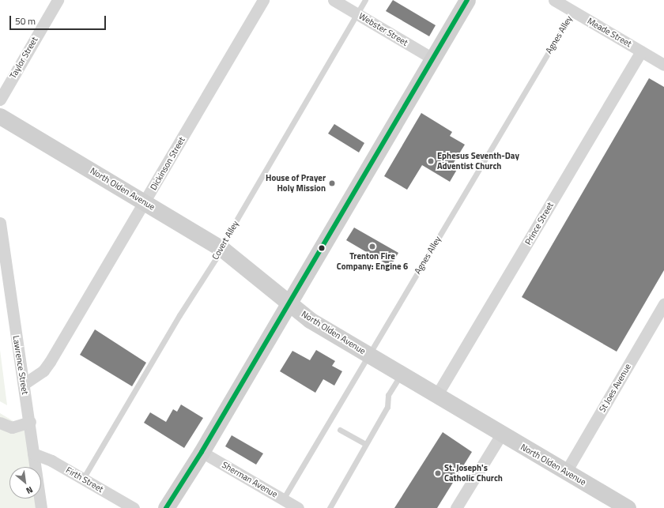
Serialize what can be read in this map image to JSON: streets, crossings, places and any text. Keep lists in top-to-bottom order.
{
  "streets": {
    "main road": ["North Olden Avenue"],
    "street": [
      "Webster Street",
      "Meade Street",
      "Taylor Street",
      "Dickinson Street",
      "Prince Street",
      "Lawrence Street",
      "St Joes Avenue",
      "Firth Street",
      "Sherman Avenue"
    ],
    "lane": ["Agnes Alley", "Covert Alley"]
  },
  "crossings": [
    ["Webster Street", "Covert Alley"],
    ["Meade Street", "Agnes Alley"],
    ["Meade Street", "Prince Street"],
    ["Agnes Alley", "North Olden Avenue"],
    ["Agnes Alley", "Sherman Avenue"],
    ["Dickinson Street", "North Olden Avenue"],
    ["Dickinson Street", "Lawrence Street"],
    ["North Olden Avenue", "Prince Street"],
    ["North Olden Avenue", "Covert Alley"],
    ["North Olden Avenue", "St Joes Avenue"],
    ["Covert Alley", "Firth Street"],
    ["Lawrence Street", "Firth Street"]
  ],
  "places": [
    "Ephesus Seventh-Day Adventist Church",
    "House of Prayer Holy Mission",
    "Trenton Fire Company: Engine 6",
    "St. Joseph's Catholic Church"
  ],
  "scale_bar": "50 m",
  "north": "bottom right"
}
